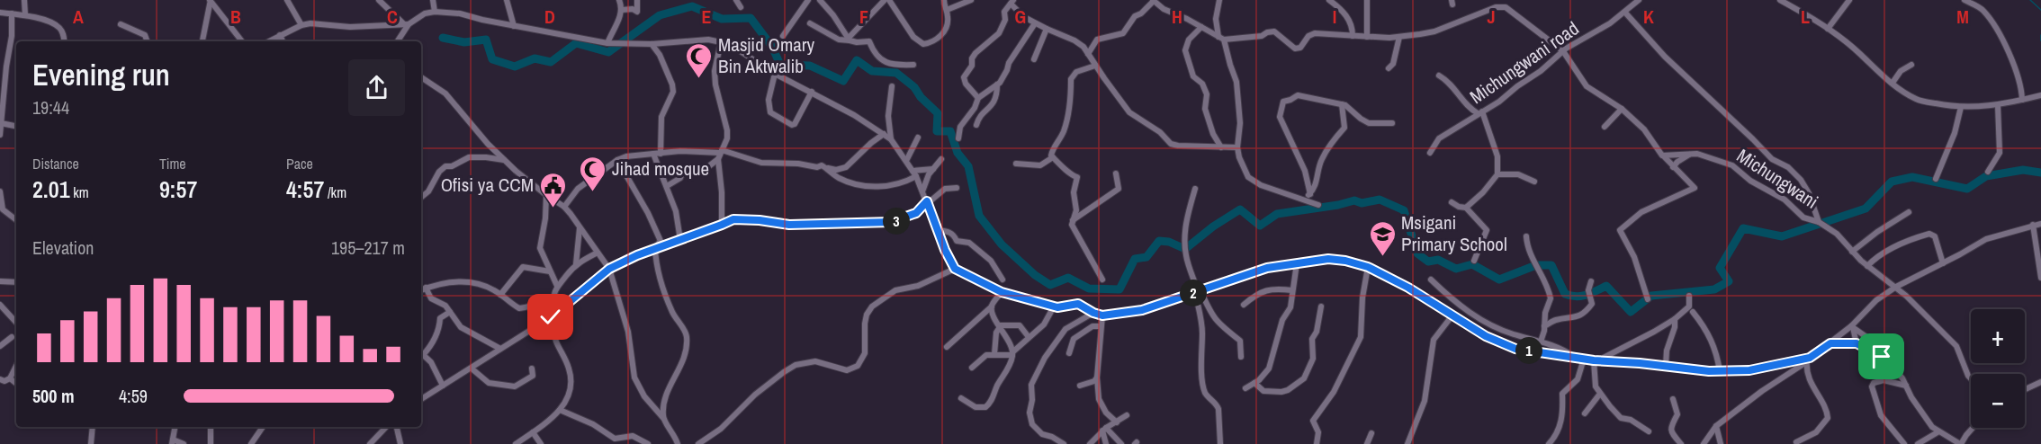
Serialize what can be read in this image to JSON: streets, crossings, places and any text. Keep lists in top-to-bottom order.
{
  "streets": {
    "street": ["Michungwani road", "Michungwani"]
  },
  "places": {
    "mosque": ["Masjid Omary Bin Aktwalib", "Jihad mosque"],
    "public building": ["Ofisi ya CCM"],
    "school or university": ["Msigani Primary School"]
  },
  "page": {
    "heading": ["Evening run", "19:44"],
    "stats": [
      ["Distance", "2.01 km"],
      ["Time", "9:57"],
      ["Pace", "4:57 /km"]
    ],
    "pins": ["3", "2", "1"],
    "chart": ["Elevation", "195–217 m"],
    "map_buttons": ["+", "−"],
    "list": [
      {
        "name": "500 m",
        "note": "4:59"
      }
    ]
  },
  "grid": {
    "columns": [
      "A",
      "B",
      "C",
      "D",
      "E",
      "F",
      "G",
      "H",
      "I",
      "J",
      "K",
      "L",
      "M"
    ]
  }
}
